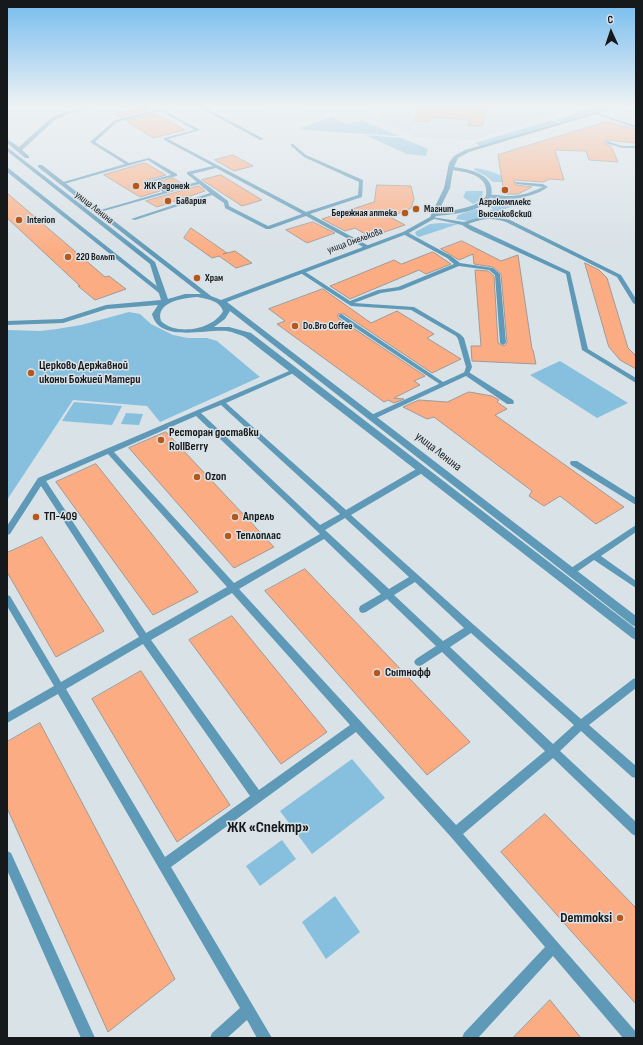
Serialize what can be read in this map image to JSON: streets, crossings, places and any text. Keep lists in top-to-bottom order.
{
  "streets": {
    "street": ["улица Ленина", "улица Омелькова"]
  },
  "crossings": [
    ["улица Ленина", "улица Омелькова"]
  ],
  "districts": ["ЖК «Спектр»"],
  "places": [
    "ЖК Радонеж",
    "Агрокомплекс Выселковский",
    "Бавария",
    "Магнит",
    "Бережная аптека",
    "Interion",
    "220 Вольт",
    "Храм",
    "Do.Bro Coffee",
    "Церковь Державной иконы Божией Матери",
    "Ресторан доставки RollBerry",
    "Ozon",
    "ТП-409",
    "Апрель",
    "Теплоплас",
    "Сытнофф",
    "Demmoksi"
  ],
  "north": "top"
}
